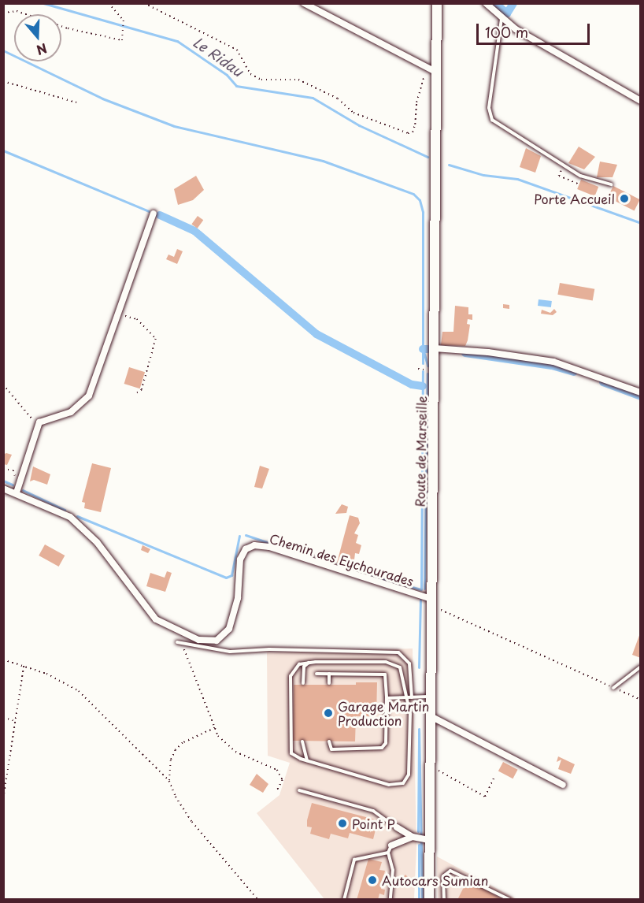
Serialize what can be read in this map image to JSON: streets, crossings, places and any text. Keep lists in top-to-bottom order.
{
  "streets": {
    "main road": ["Route de Marseille"],
    "street": ["Chemin des Eychourades"]
  },
  "crossings": [
    ["Route de Marseille", "Chemin des Eychourades"]
  ],
  "water": ["Le Ridau"],
  "places": [
    "Porte Accueil",
    "Garage Martin Production",
    "Point P",
    "Autocars Sumian"
  ],
  "scale_bar": "100 m",
  "north": "bottom"
}
